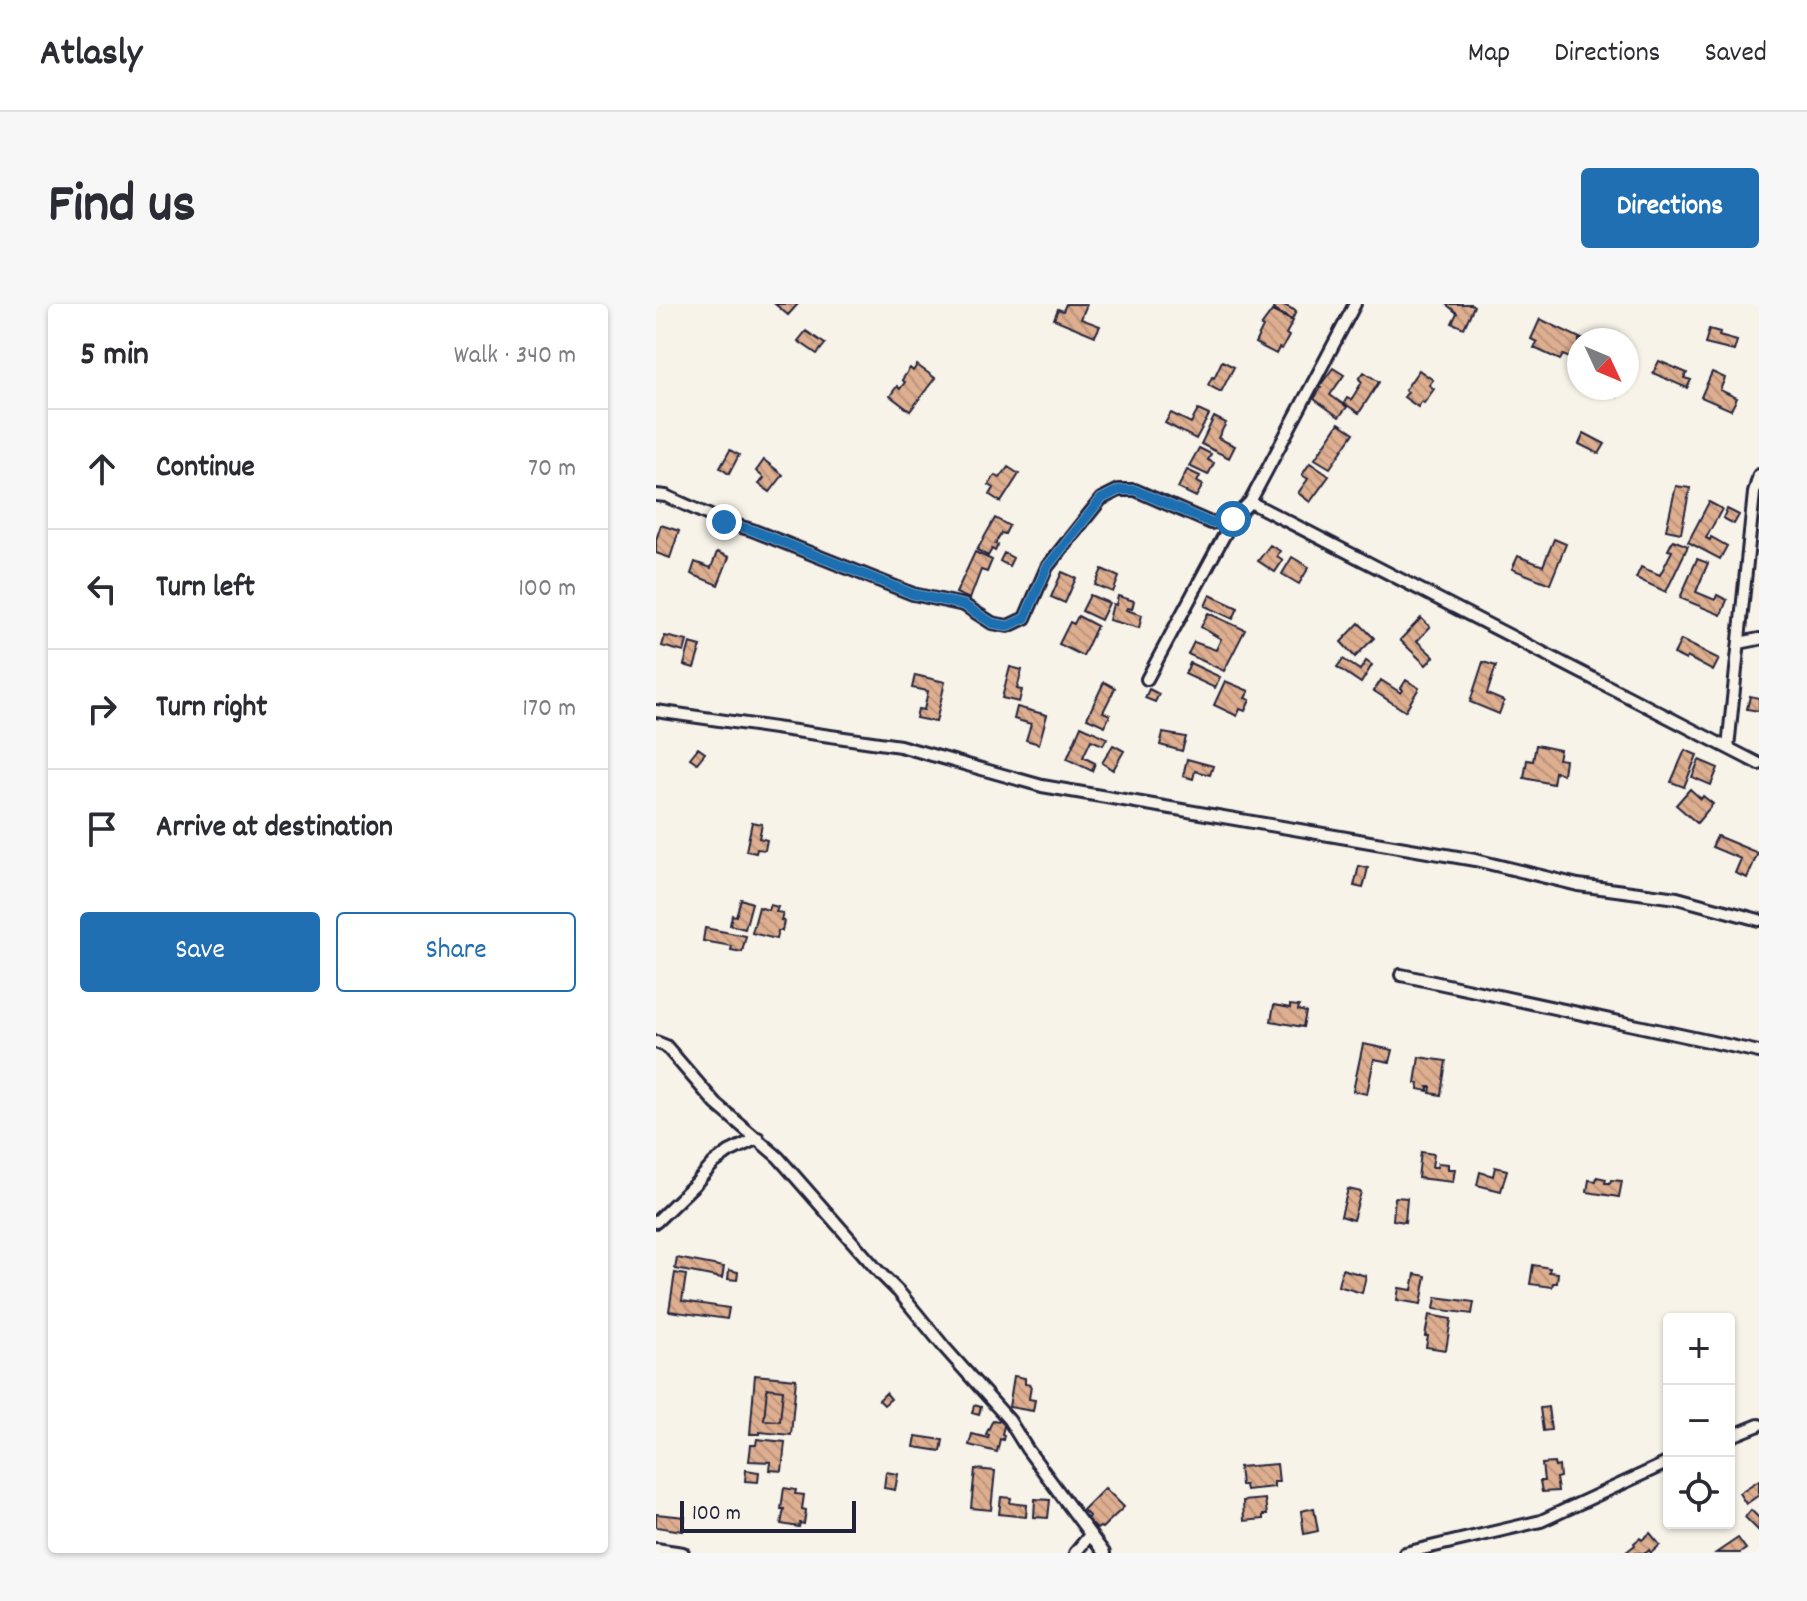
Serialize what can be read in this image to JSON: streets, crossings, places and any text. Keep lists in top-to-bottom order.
{
  "scale_bar": "100 m",
  "north": "bottom right",
  "page": {
    "header": "Atlasly",
    "nav": ["Map", "Directions", "Saved"],
    "title": "Find us",
    "buttons": [
      "Directions",
      ["Save", "Share"]
    ],
    "heading": ["5 min", "Walk · 340 m"],
    "list": [
      ["Continue", "70 m"],
      ["Turn left", "100 m"],
      ["Turn right", "170 m"],
      "Arrive at destination"
    ],
    "map_buttons": ["+", "−"],
    "scale": "100 m"
  }
}
